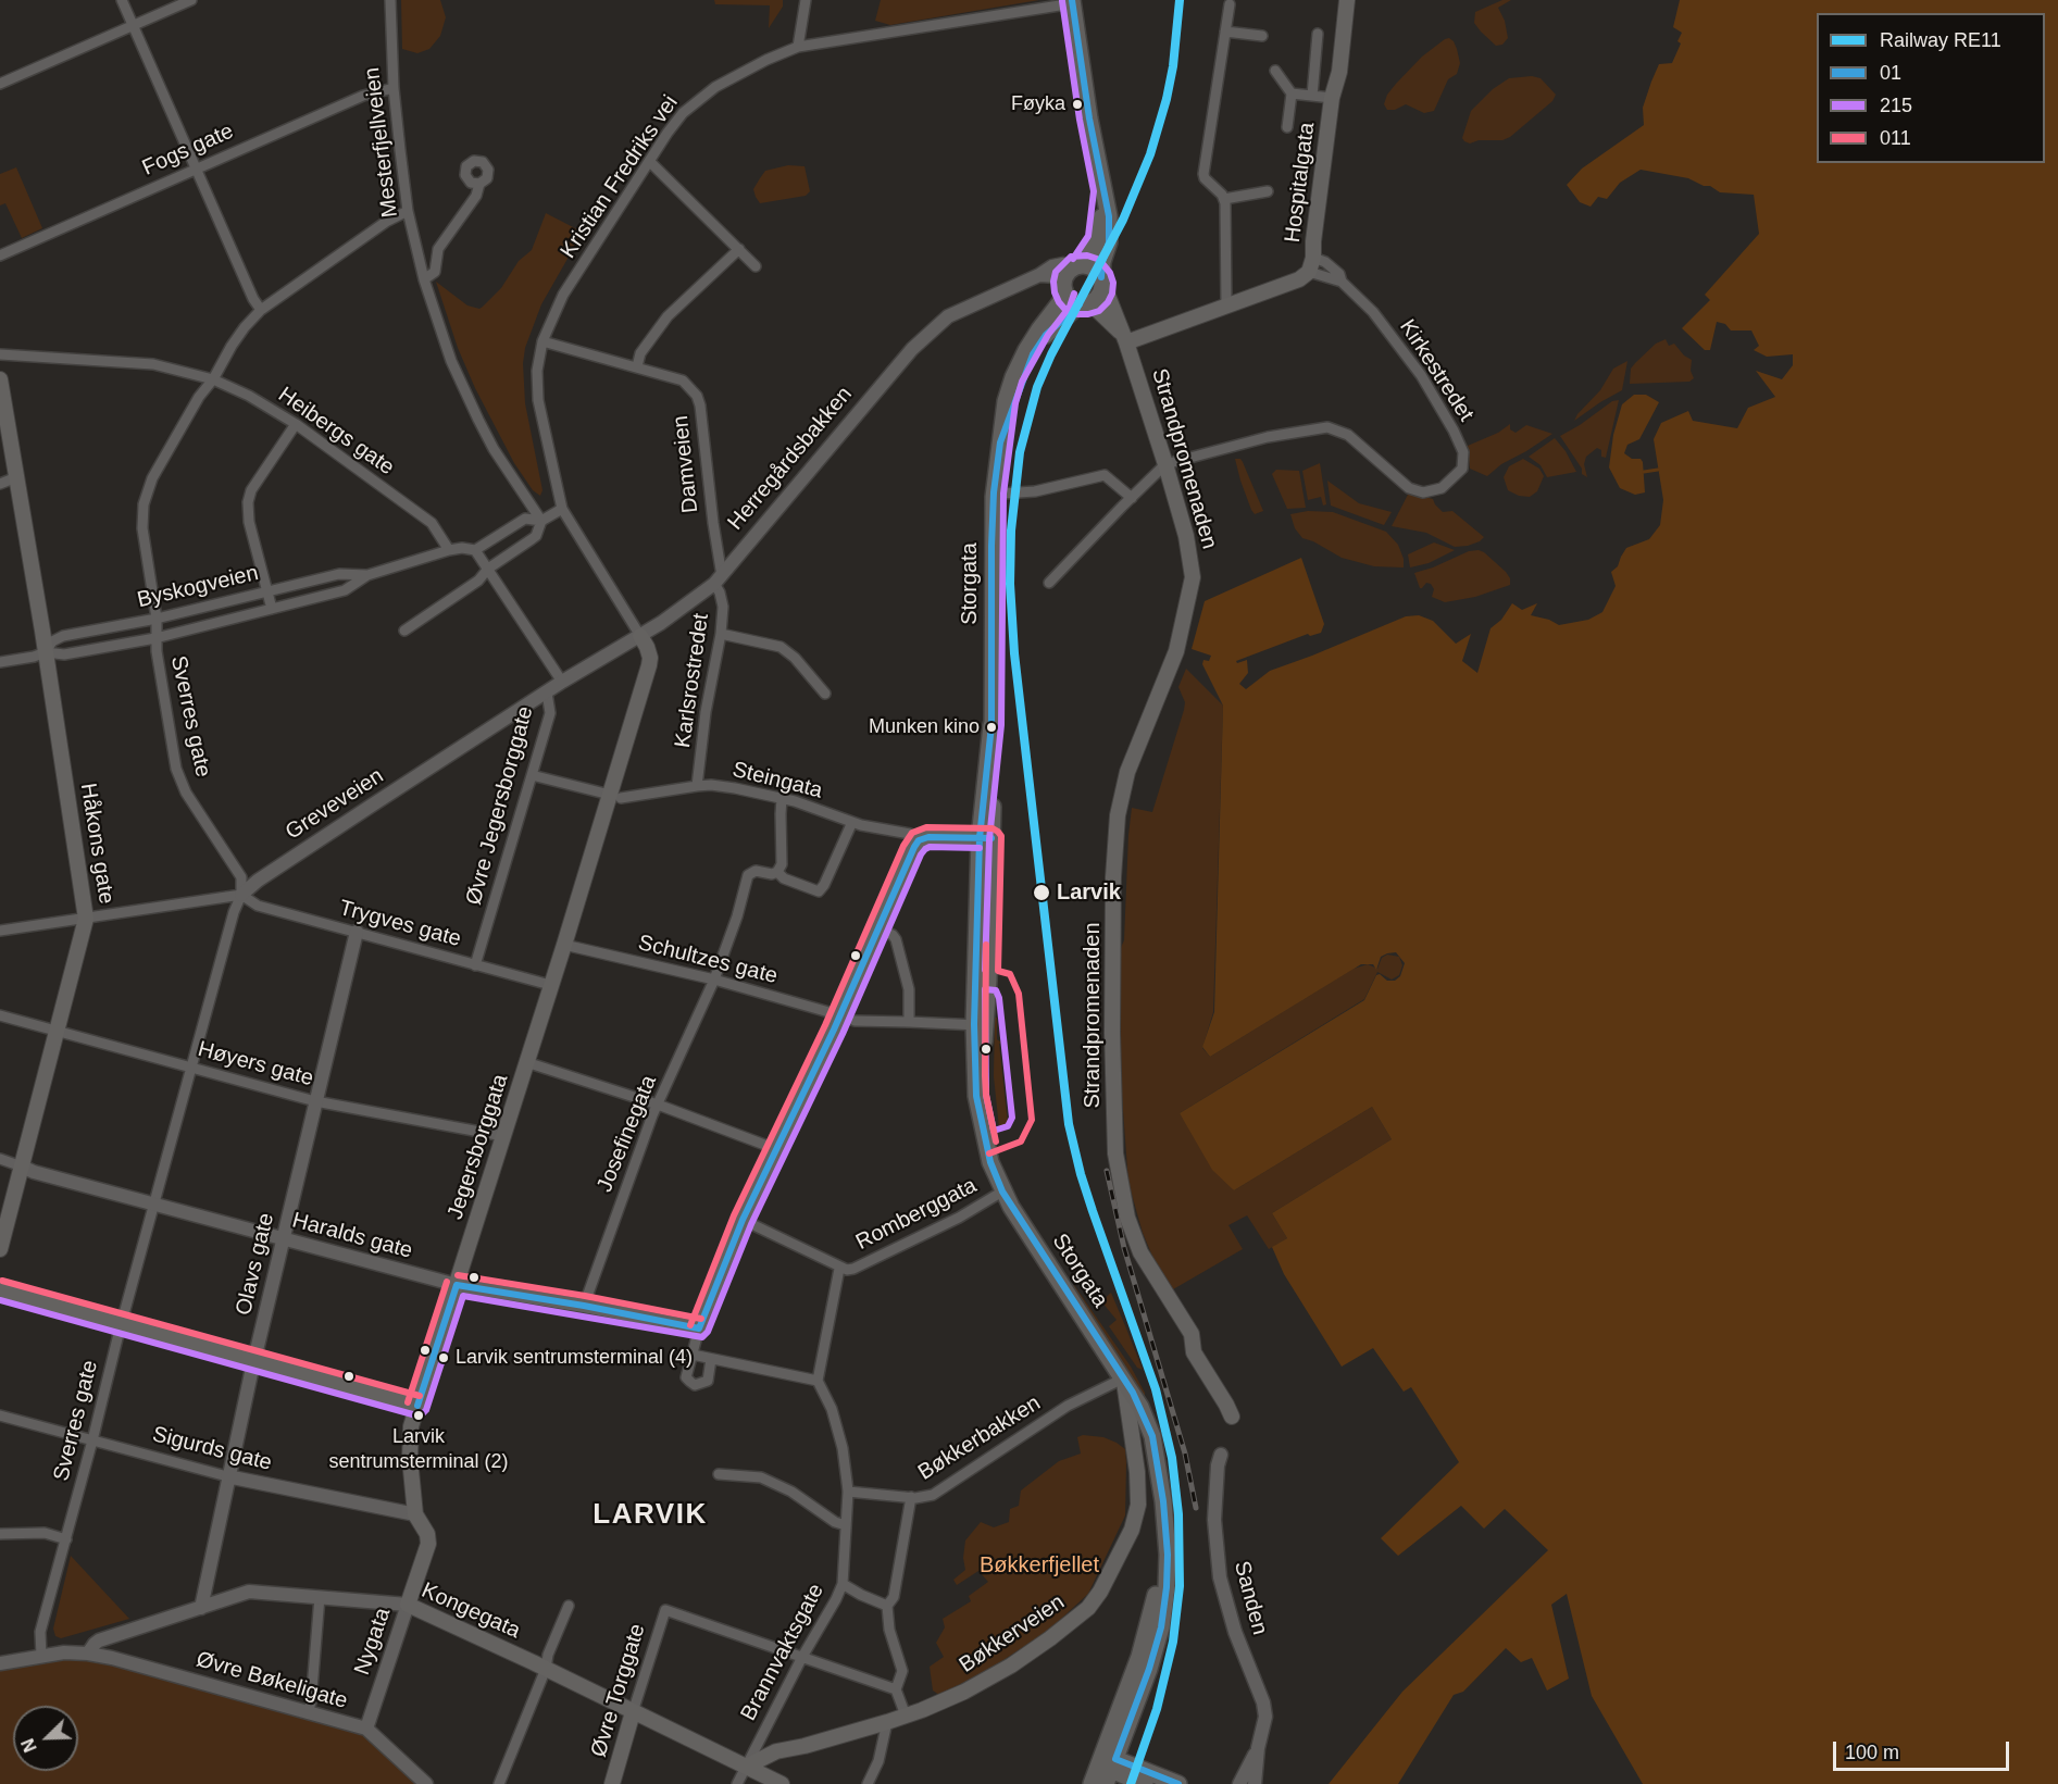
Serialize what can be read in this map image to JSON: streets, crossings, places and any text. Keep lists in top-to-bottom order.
{
  "streets": {
    "main road": [
      "Hospitalgata",
      "Strandpromenaden",
      "Storgata",
      "Håkons gate",
      "Jegersborggata",
      "Kongegata",
      "Bøkkerveien",
      "Øvre Torggate"
    ],
    "street": [
      "Mesterfjellveien",
      "Fogs gate",
      "Kristian Fredriks vei",
      "Kirkestredet",
      "Heibergs gate",
      "Herregårdsbakken",
      "Damveien",
      "Byskogveien",
      "Karlsrostredet",
      "Sverres gate",
      "Steingata",
      "Greveveien",
      "Øvre Jegersborggate",
      "Trygves gate",
      "Schultzes gate",
      "Høyers gate",
      "Josefinegata",
      "Romberggata",
      "Haralds gate",
      "Olavs gate",
      "Bøkkerbakken",
      "Sigurds gate",
      "Sanden",
      "Nygata",
      "Brannvaktsgate",
      "Øvre Bøkeligate"
    ]
  },
  "crossings": [
    ["Mesterfjellveien", "Fogs gate"],
    ["Mesterfjellveien", "Sverres gate"],
    ["Kristian Fredriks vei", "Damveien"],
    ["Kristian Fredriks vei", "Greveveien"],
    ["Kristian Fredriks vei", "Jegersborggata"],
    ["Hospitalgata", "Kirkestredet"],
    ["Kirkestredet", "Strandpromenaden"],
    ["Heibergs gate", "Byskogveien"],
    ["Heibergs gate", "Sverres gate"],
    ["Herregårdsbakken", "Strandpromenaden"],
    ["Herregårdsbakken", "Damveien"],
    ["Herregårdsbakken", "Storgata"],
    ["Herregårdsbakken", "Karlsrostredet"],
    ["Herregårdsbakken", "Greveveien"],
    ["Strandpromenaden", "Storgata"],
    ["Damveien", "Karlsrostredet"],
    ["Storgata", "Schultzes gate"],
    ["Storgata", "Romberggata"],
    ["Storgata", "Bøkkerbakken"],
    ["Storgata", "Bøkkerveien"],
    ["Byskogveien", "Sverres gate"],
    ["Byskogveien", "Håkons gate"],
    ["Karlsrostredet", "Steingata"],
    ["Sverres gate", "Greveveien"],
    ["Sverres gate", "Trygves gate"],
    ["Sverres gate", "Høyers gate"],
    ["Sverres gate", "Haralds gate"],
    ["Sverres gate", "Sigurds gate"],
    ["Sverres gate", "Øvre Bøkeligate"],
    ["Steingata", "Jegersborggata"],
    ["Greveveien", "Øvre Jegersborggate"],
    ["Greveveien", "Håkons gate"],
    ["Greveveien", "Trygves gate"],
    ["Greveveien", "Jegersborggata"],
    ["Øvre Jegersborggate", "Trygves gate"],
    ["Håkons gate", "Høyers gate"],
    ["Håkons gate", "Haralds gate"],
    ["Trygves gate", "Jegersborggata"],
    ["Trygves gate", "Olavs gate"],
    ["Schultzes gate", "Josefinegata"],
    ["Schultzes gate", "Jegersborggata"],
    ["Høyers gate", "Jegersborggata"],
    ["Høyers gate", "Olavs gate"],
    ["Josefinegata", "Haralds gate"],
    ["Jegersborggata", "Haralds gate"],
    ["Jegersborggata", "Sigurds gate"],
    ["Jegersborggata", "Kongegata"],
    ["Jegersborggata", "Nygata"],
    ["Haralds gate", "Olavs gate"],
    ["Olavs gate", "Sigurds gate"],
    ["Olavs gate", "Kongegata"],
    ["Bøkkerbakken", "Bøkkerveien"],
    ["Bøkkerbakken", "Brannvaktsgate"],
    ["Kongegata", "Bøkkerveien"],
    ["Kongegata", "Nygata"],
    ["Kongegata", "Brannvaktsgate"],
    ["Kongegata", "Øvre Bøkeligate"],
    ["Kongegata", "Øvre Torggate"],
    ["Bøkkerveien", "Brannvaktsgate"],
    ["Nygata", "Øvre Bøkeligate"],
    ["Brannvaktsgate", "Øvre Torggate"]
  ],
  "districts": ["LARVIK"],
  "parks": ["Bøkkerfjellet"],
  "places": [
    "Føyka",
    "Munken kino",
    "Larvik",
    "Larvik sentrumsterminal (4)",
    "Larvik sentrumsterminal (2)"
  ],
  "lines": [
    "rail line RE11",
    "transit line 01",
    "transit line 215",
    "transit line 011"
  ],
  "legend": [
    "Railway RE11",
    "01",
    "215",
    "011"
  ],
  "scale_bar": "100 m",
  "north": "bottom left"
}
